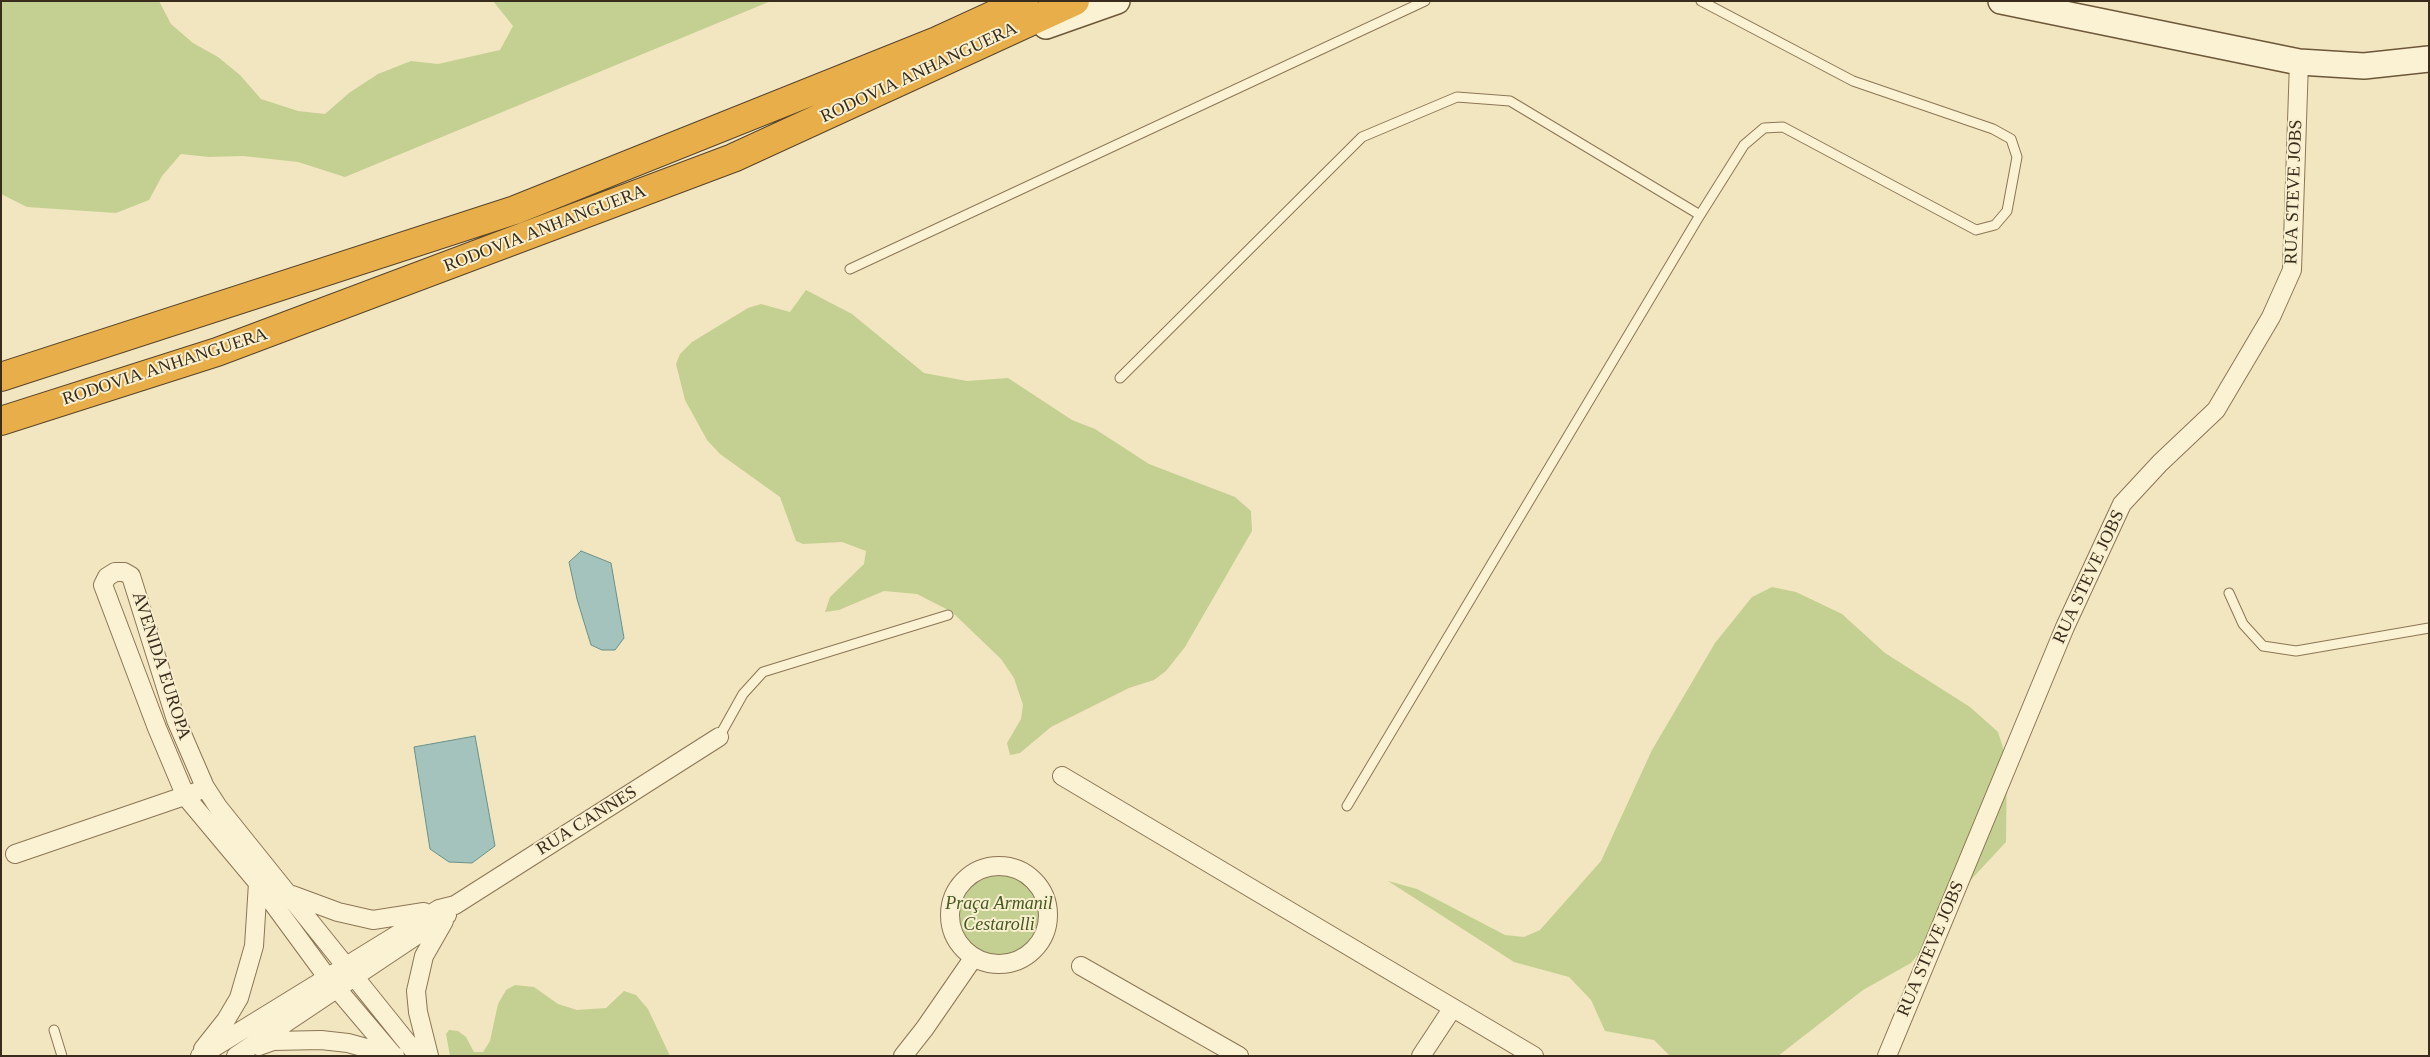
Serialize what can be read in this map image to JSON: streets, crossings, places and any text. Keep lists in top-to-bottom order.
{
  "streets": {
    "highway": ["RODOVIA ANHANGUERA"],
    "street": ["RUA STEVE JOBS", "AVENIDA EUROPA", "RUA CANNES"]
  },
  "crossings": [
    ["AVENIDA EUROPA", "RUA CANNES"]
  ],
  "parks": ["Praça Armanil Cestarolli"]
}
